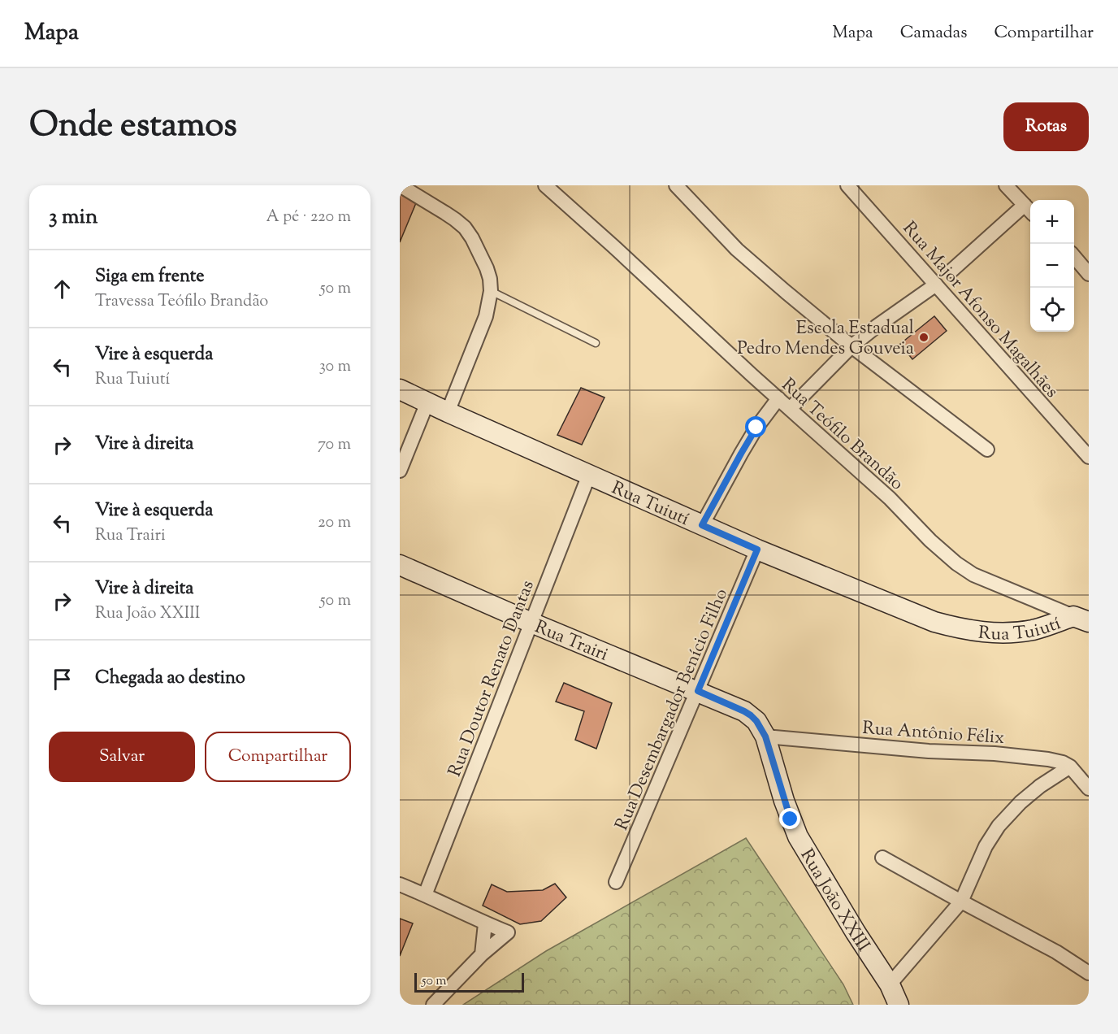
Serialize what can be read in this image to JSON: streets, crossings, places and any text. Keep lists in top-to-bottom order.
{
  "streets": {
    "street": [
      "Rua Major Afonso Magalhães",
      "Rua Teófilo Brandão",
      "Rua Tuiutí",
      "Rua Trairi",
      "Rua Doutor Renato Dantas",
      "Rua Desembargador Benício Filho",
      "Rua Antônio Félix",
      "Rua João XXIII"
    ]
  },
  "crossings": [
    ["Rua Teófilo Brandão", "Rua Tuiutí"],
    ["Rua Tuiutí", "Rua Doutor Renato Dantas"],
    ["Rua Tuiutí", "Rua Desembargador Benício Filho"],
    ["Rua Trairi", "Rua Doutor Renato Dantas"],
    ["Rua Trairi", "Rua Desembargador Benício Filho"],
    ["Rua Trairi", "Rua João XXIII"],
    ["Rua Antônio Félix", "Rua João XXIII"]
  ],
  "places": ["Escola Estadual Pedro Mendes Gouveia"],
  "scale_bar": "50 m",
  "page": {
    "header": "Mapa",
    "nav": ["Mapa", "Camadas", "Compartilhar"],
    "title": "Onde estamos",
    "buttons": [
      "Rotas",
      ["Salvar", "Compartilhar"]
    ],
    "heading": ["3 min", "A pé · 220 m"],
    "map_buttons": ["+", "−"],
    "list": [
      ["Siga em frente", "Travessa Teófilo Brandão", "50 m"],
      ["Vire à esquerda", "Rua Tuiutí", "30 m"],
      ["Vire à direita", "70 m"],
      ["Vire à esquerda", "Rua Trairi", "20 m"],
      ["Vire à direita", "Rua João XXIII", "50 m"],
      "Chegada ao destino"
    ],
    "scale": "50 m"
  }
}
